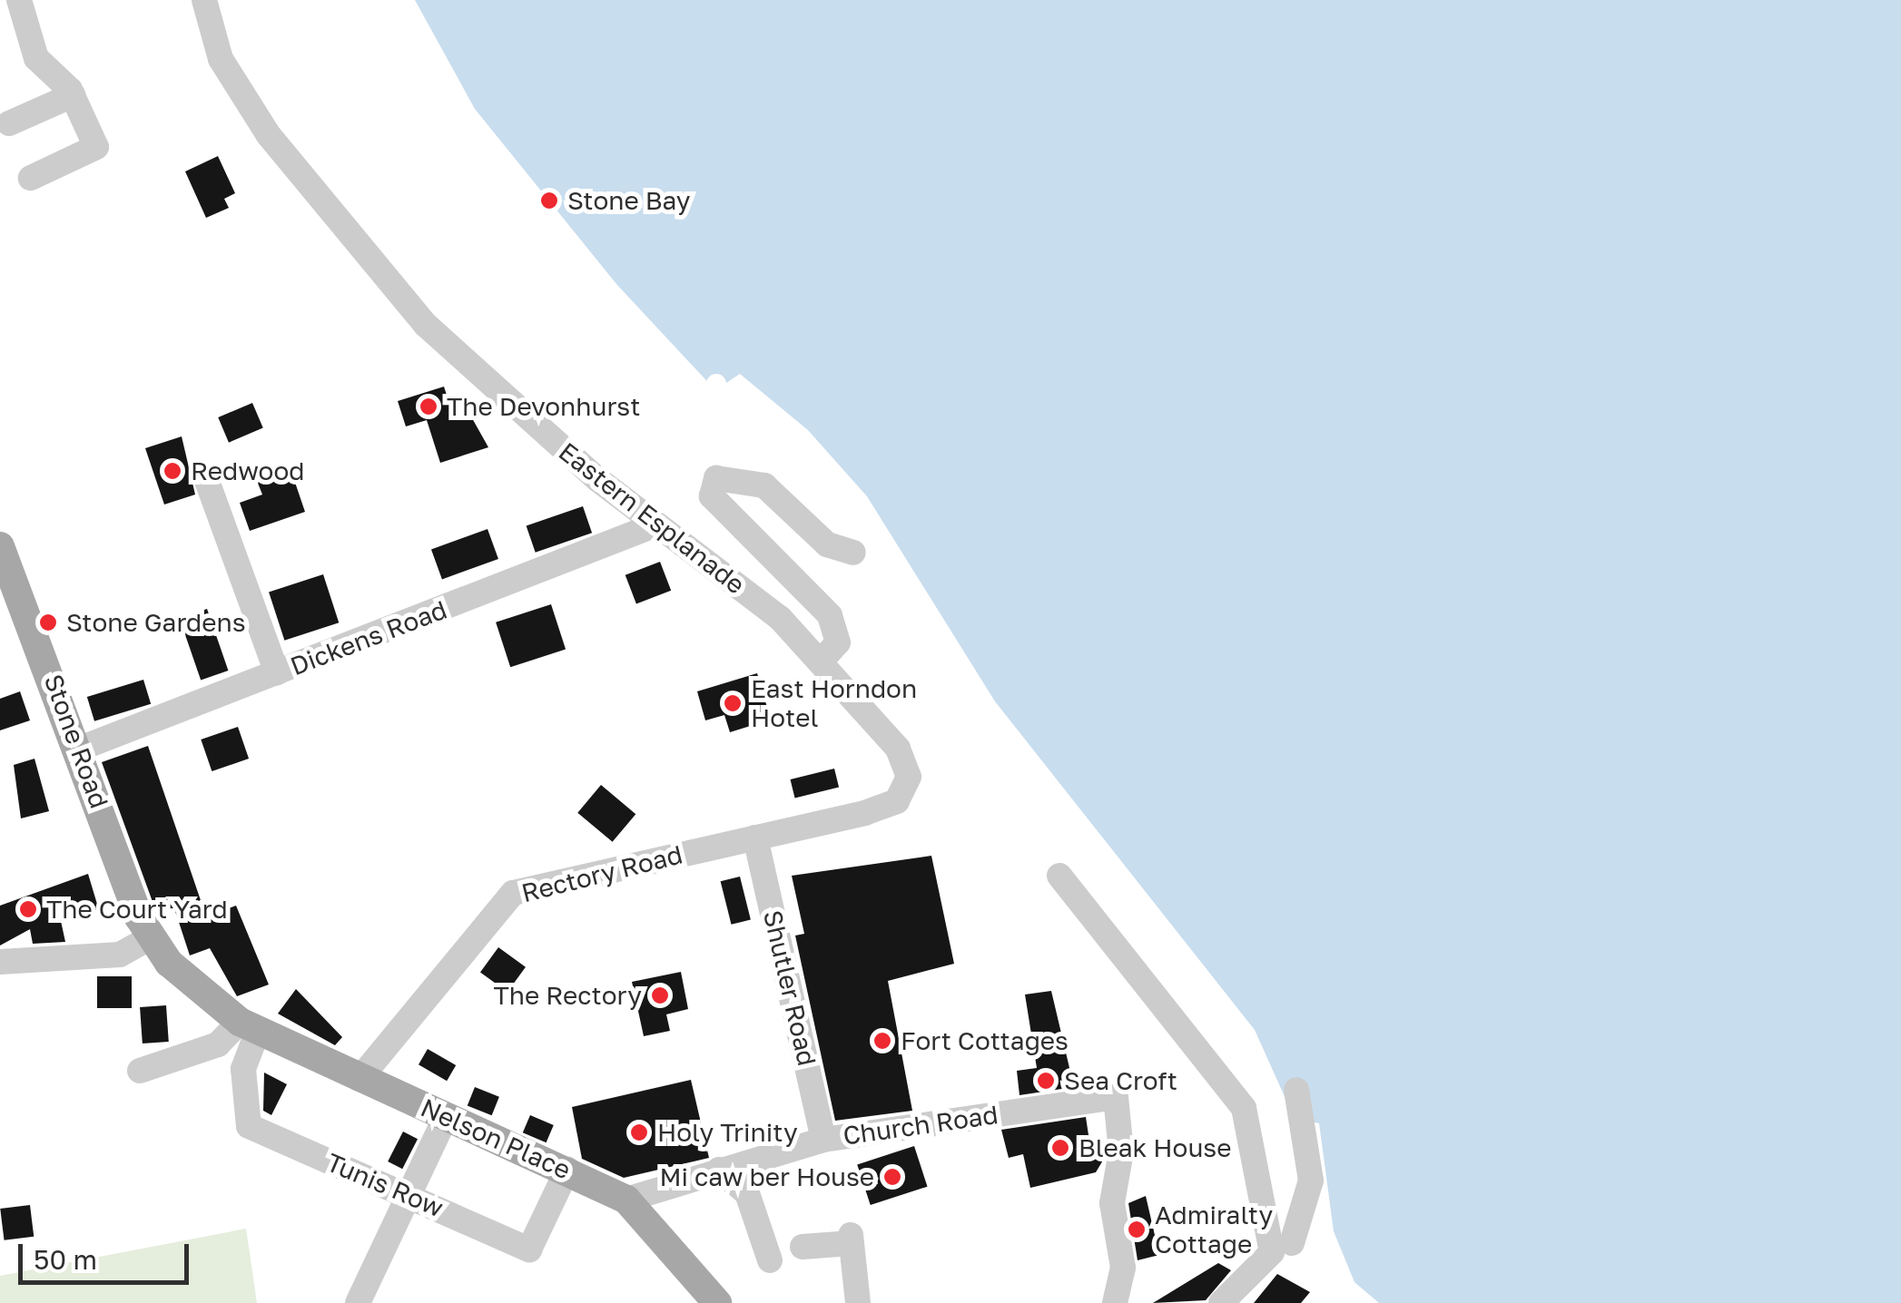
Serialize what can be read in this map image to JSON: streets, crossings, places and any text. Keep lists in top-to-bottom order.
{
  "streets": {
    "main road": ["Stone Road", "Nelson Place"],
    "street": [
      "Eastern Esplanade",
      "Dickens Road",
      "Rectory Road",
      "Shutler Road",
      "Church Road",
      "Tunis Row"
    ]
  },
  "crossings": [
    ["Eastern Esplanade", "Dickens Road"],
    ["Eastern Esplanade", "Rectory Road"],
    ["Dickens Road", "Stone Road"],
    ["Stone Road", "Nelson Place"],
    ["Rectory Road", "Shutler Road"],
    ["Rectory Road", "Nelson Place"],
    ["Shutler Road", "Church Road"],
    ["Church Road", "Nelson Place"],
    ["Nelson Place", "Tunis Row"]
  ],
  "places": [
    "Stone Bay",
    "The Devonhurst",
    "Redwood",
    "Stone Gardens",
    "East Horndon Hotel",
    "The Court Yard",
    "The Rectory",
    "Fort Cottages",
    "Sea Croft",
    "Holy Trinity",
    "Bleak House",
    "Mi caw ber House",
    "Admiralty Cottage"
  ],
  "scale_bar": "50 m"
}
